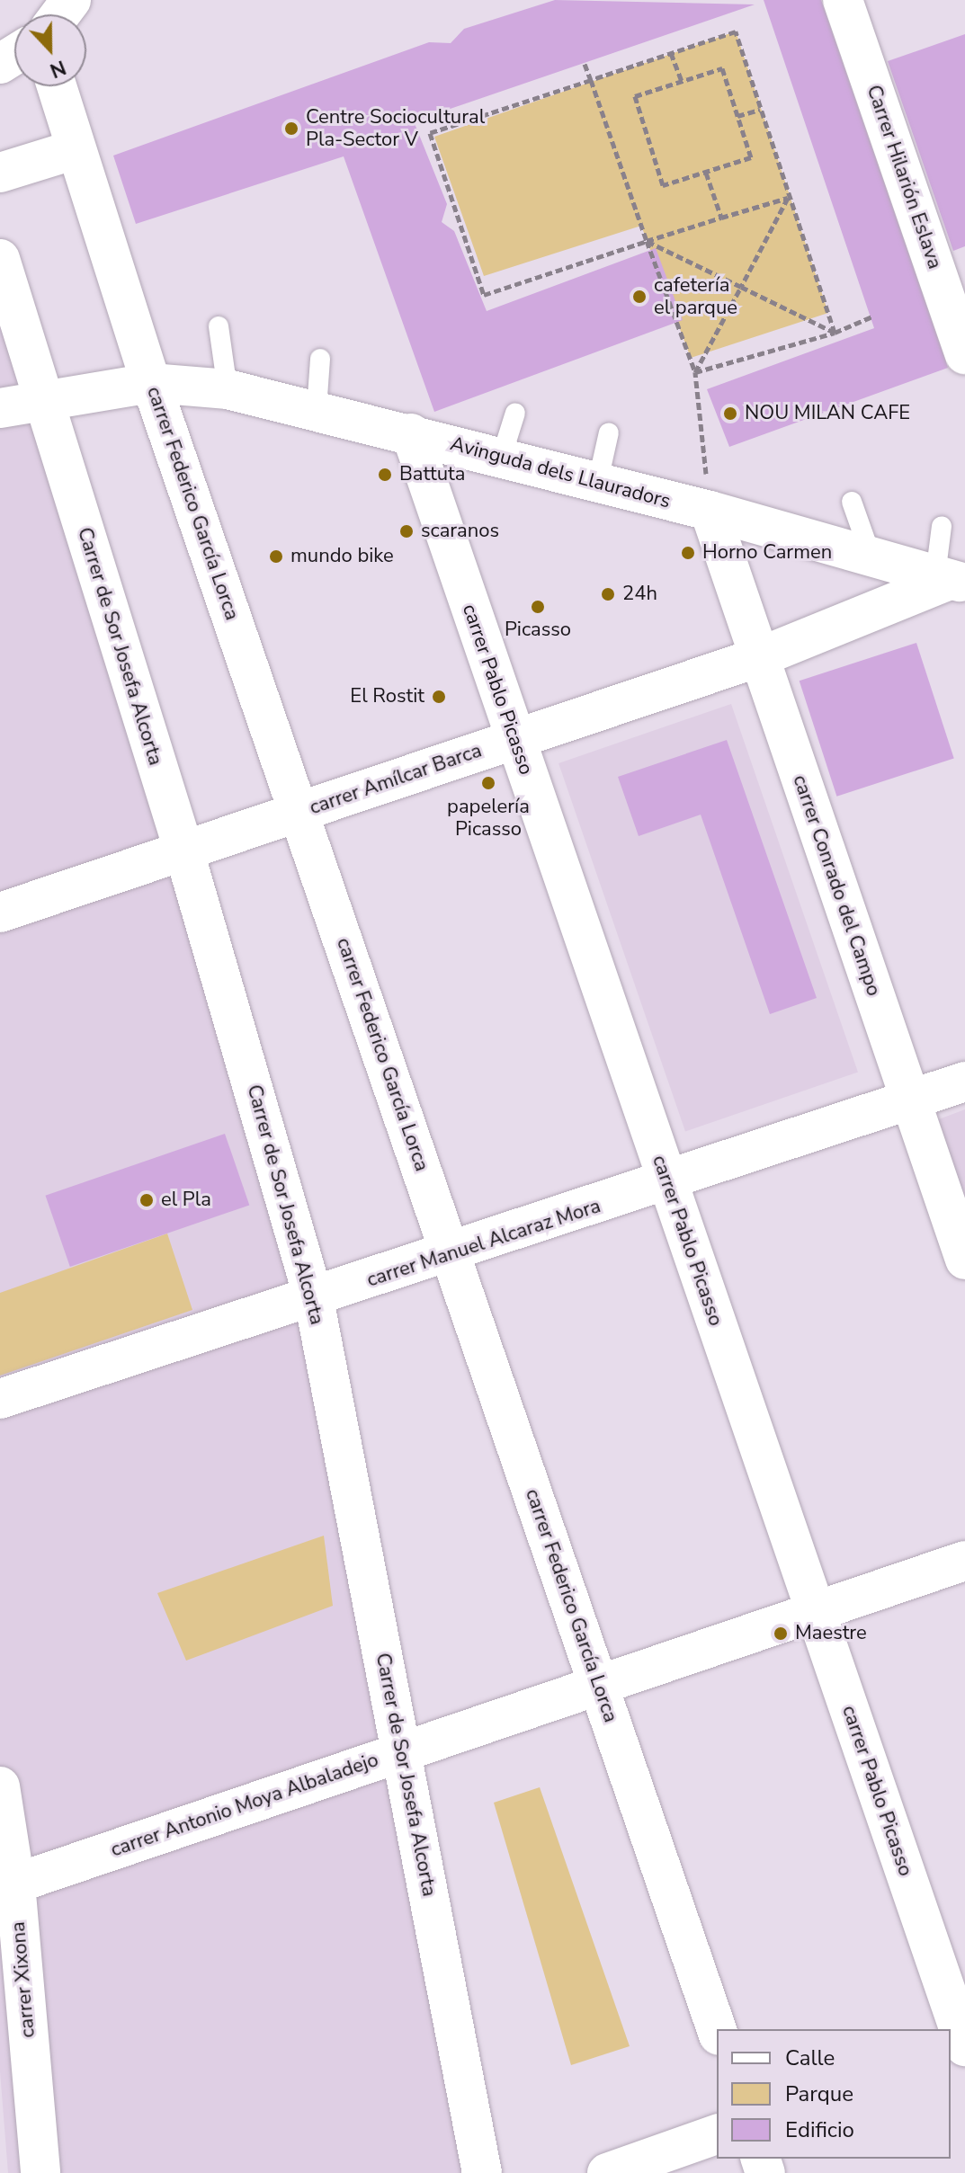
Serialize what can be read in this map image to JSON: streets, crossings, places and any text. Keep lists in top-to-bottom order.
{
  "streets": {
    "street": [
      "Carrer Hilarión Eslava",
      "Avinguda dels Llauradors",
      "carrer Federico García Lorca",
      "Carrer de Sor Josefa Alcorta",
      "carrer Pablo Picasso",
      "carrer Amílcar Barca",
      "carrer Conrado del Campo",
      "carrer Manuel Alcaraz Mora",
      "carrer Antonio Moya Albaladejo",
      "carrer Xixona"
    ]
  },
  "crossings": [
    ["Avinguda dels Llauradors", "carrer Federico García Lorca"],
    ["Avinguda dels Llauradors", "Carrer de Sor Josefa Alcorta"],
    ["Avinguda dels Llauradors", "carrer Pablo Picasso"],
    ["Avinguda dels Llauradors", "carrer Amílcar Barca"],
    ["Avinguda dels Llauradors", "carrer Conrado del Campo"],
    ["carrer Federico García Lorca", "carrer Amílcar Barca"],
    ["carrer Federico García Lorca", "carrer Manuel Alcaraz Mora"],
    ["carrer Federico García Lorca", "carrer Antonio Moya Albaladejo"],
    ["Carrer de Sor Josefa Alcorta", "carrer Amílcar Barca"],
    ["Carrer de Sor Josefa Alcorta", "carrer Manuel Alcaraz Mora"],
    ["Carrer de Sor Josefa Alcorta", "carrer Antonio Moya Albaladejo"],
    ["carrer Pablo Picasso", "carrer Amílcar Barca"],
    ["carrer Pablo Picasso", "carrer Manuel Alcaraz Mora"],
    ["carrer Pablo Picasso", "carrer Antonio Moya Albaladejo"],
    ["carrer Amílcar Barca", "carrer Conrado del Campo"],
    ["carrer Conrado del Campo", "carrer Manuel Alcaraz Mora"],
    ["carrer Antonio Moya Albaladejo", "carrer Xixona"]
  ],
  "places": [
    "Centre Sociocultural Pla-Sector V",
    "cafetería el parque",
    "NOU MILAN CAFE",
    "Battuta",
    "scaranos",
    "Horno Carmen",
    "mundo bike",
    "24h",
    "Picasso",
    "El Rostit",
    "papelería Picasso",
    "el Pla",
    "Maestre"
  ],
  "legend": ["Calle", "Parque", "Edificio"],
  "north": "bottom"
}
